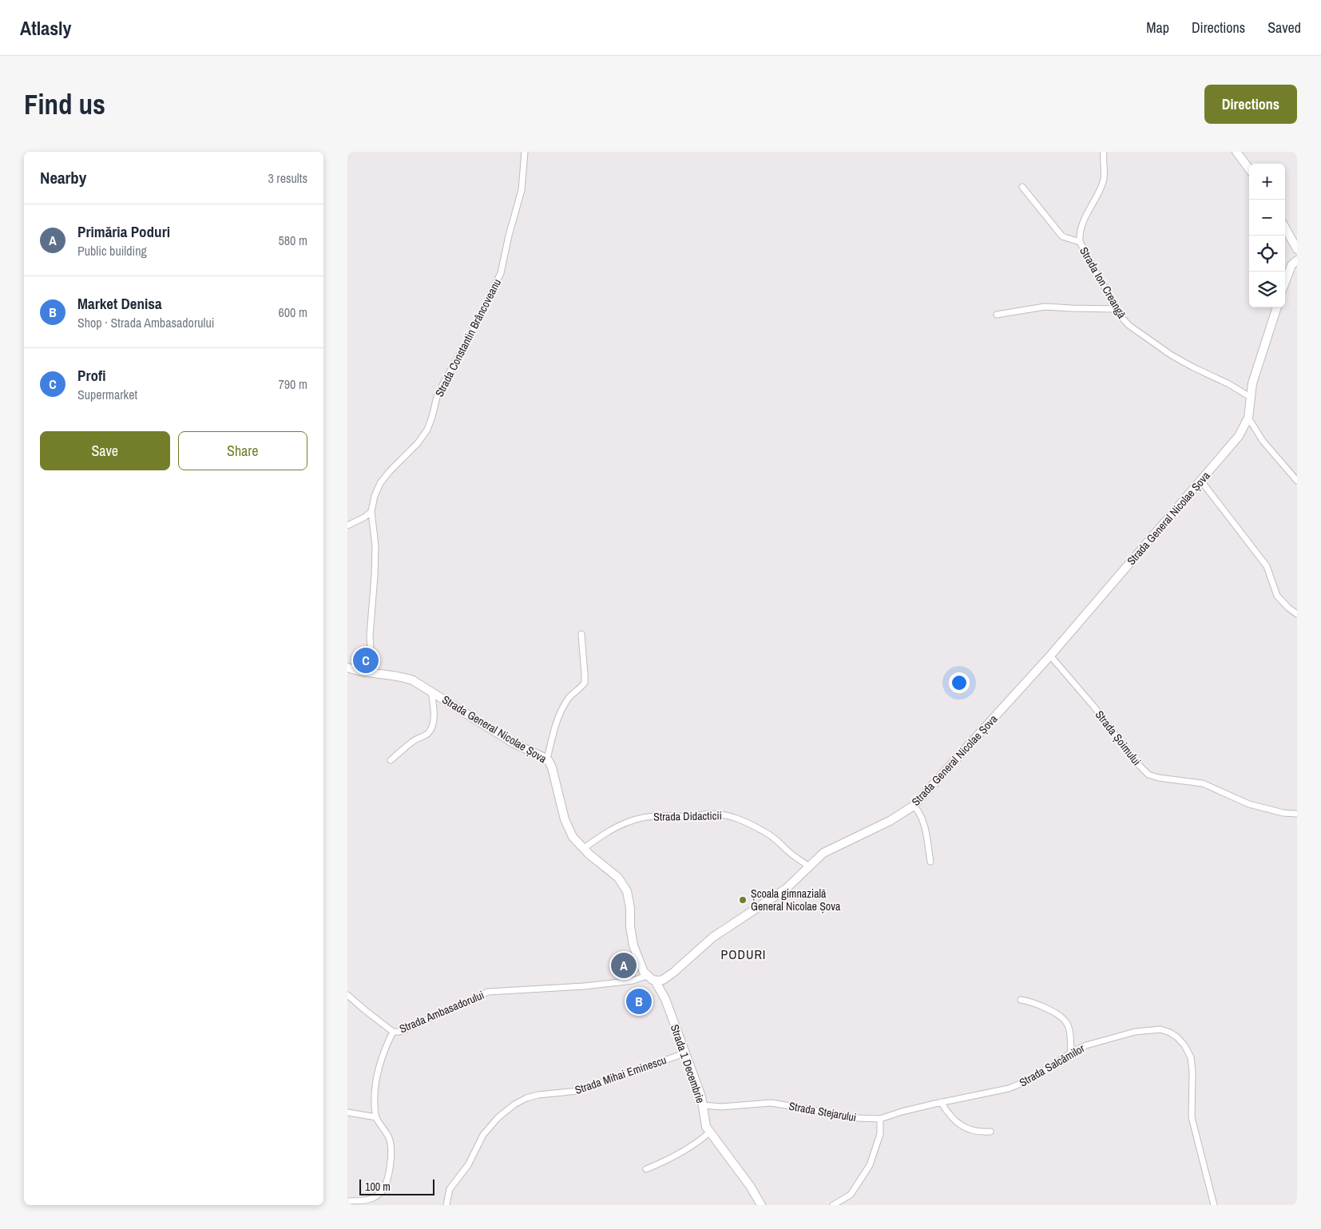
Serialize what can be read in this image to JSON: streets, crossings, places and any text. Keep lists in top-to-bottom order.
{
  "streets": {
    "main road": ["Strada General Nicolae Șova", "Strada 1 Decembrie"],
    "street": [
      "Strada Ion Creangă",
      "Strada Constantin Brâncoveanu",
      "Strada Șoimului",
      "Strada Didacticii",
      "Strada Ambasadorului",
      "Strada Salcâmilor",
      "Strada Mihai Eminescu",
      "Strada Stejarului"
    ]
  },
  "crossings": [
    ["Strada Ion Creangă", "Strada General Nicolae Șova"],
    ["Strada Constantin Brâncoveanu", "Strada General Nicolae Șova"],
    ["Strada General Nicolae Șova", "Strada Șoimului"],
    ["Strada General Nicolae Șova", "Strada Didacticii"],
    ["Strada General Nicolae Șova", "Strada Ambasadorului"],
    ["Strada General Nicolae Șova", "Strada 1 Decembrie"],
    ["Strada 1 Decembrie", "Strada Mihai Eminescu"],
    ["Strada 1 Decembrie", "Strada Stejarului"],
    ["Strada Salcâmilor", "Strada Stejarului"]
  ],
  "districts": ["PODURI"],
  "places": ["Școala gimnazială General Nicolae Șova"],
  "scale_bar": "100 m",
  "page": {
    "header": "Atlasly",
    "nav": ["Map", "Directions", "Saved"],
    "buttons": [
      "Directions",
      ["Save", "Share"]
    ],
    "title": "Find us",
    "heading": ["Nearby", "3 results"],
    "map_buttons": ["+", "−"],
    "list": [
      {
        "mark": "A",
        "name": "Primăria Poduri",
        "note": "Public building",
        "value": "580 m"
      },
      {
        "mark": "B",
        "name": "Market Denisa",
        "note": "Shop · Strada Ambasadorului",
        "value": "600 m"
      },
      {
        "mark": "C",
        "name": "Profi",
        "note": "Supermarket",
        "value": "790 m"
      }
    ],
    "pins": ["C", "A", "B"],
    "scale": "100 m"
  }
}
